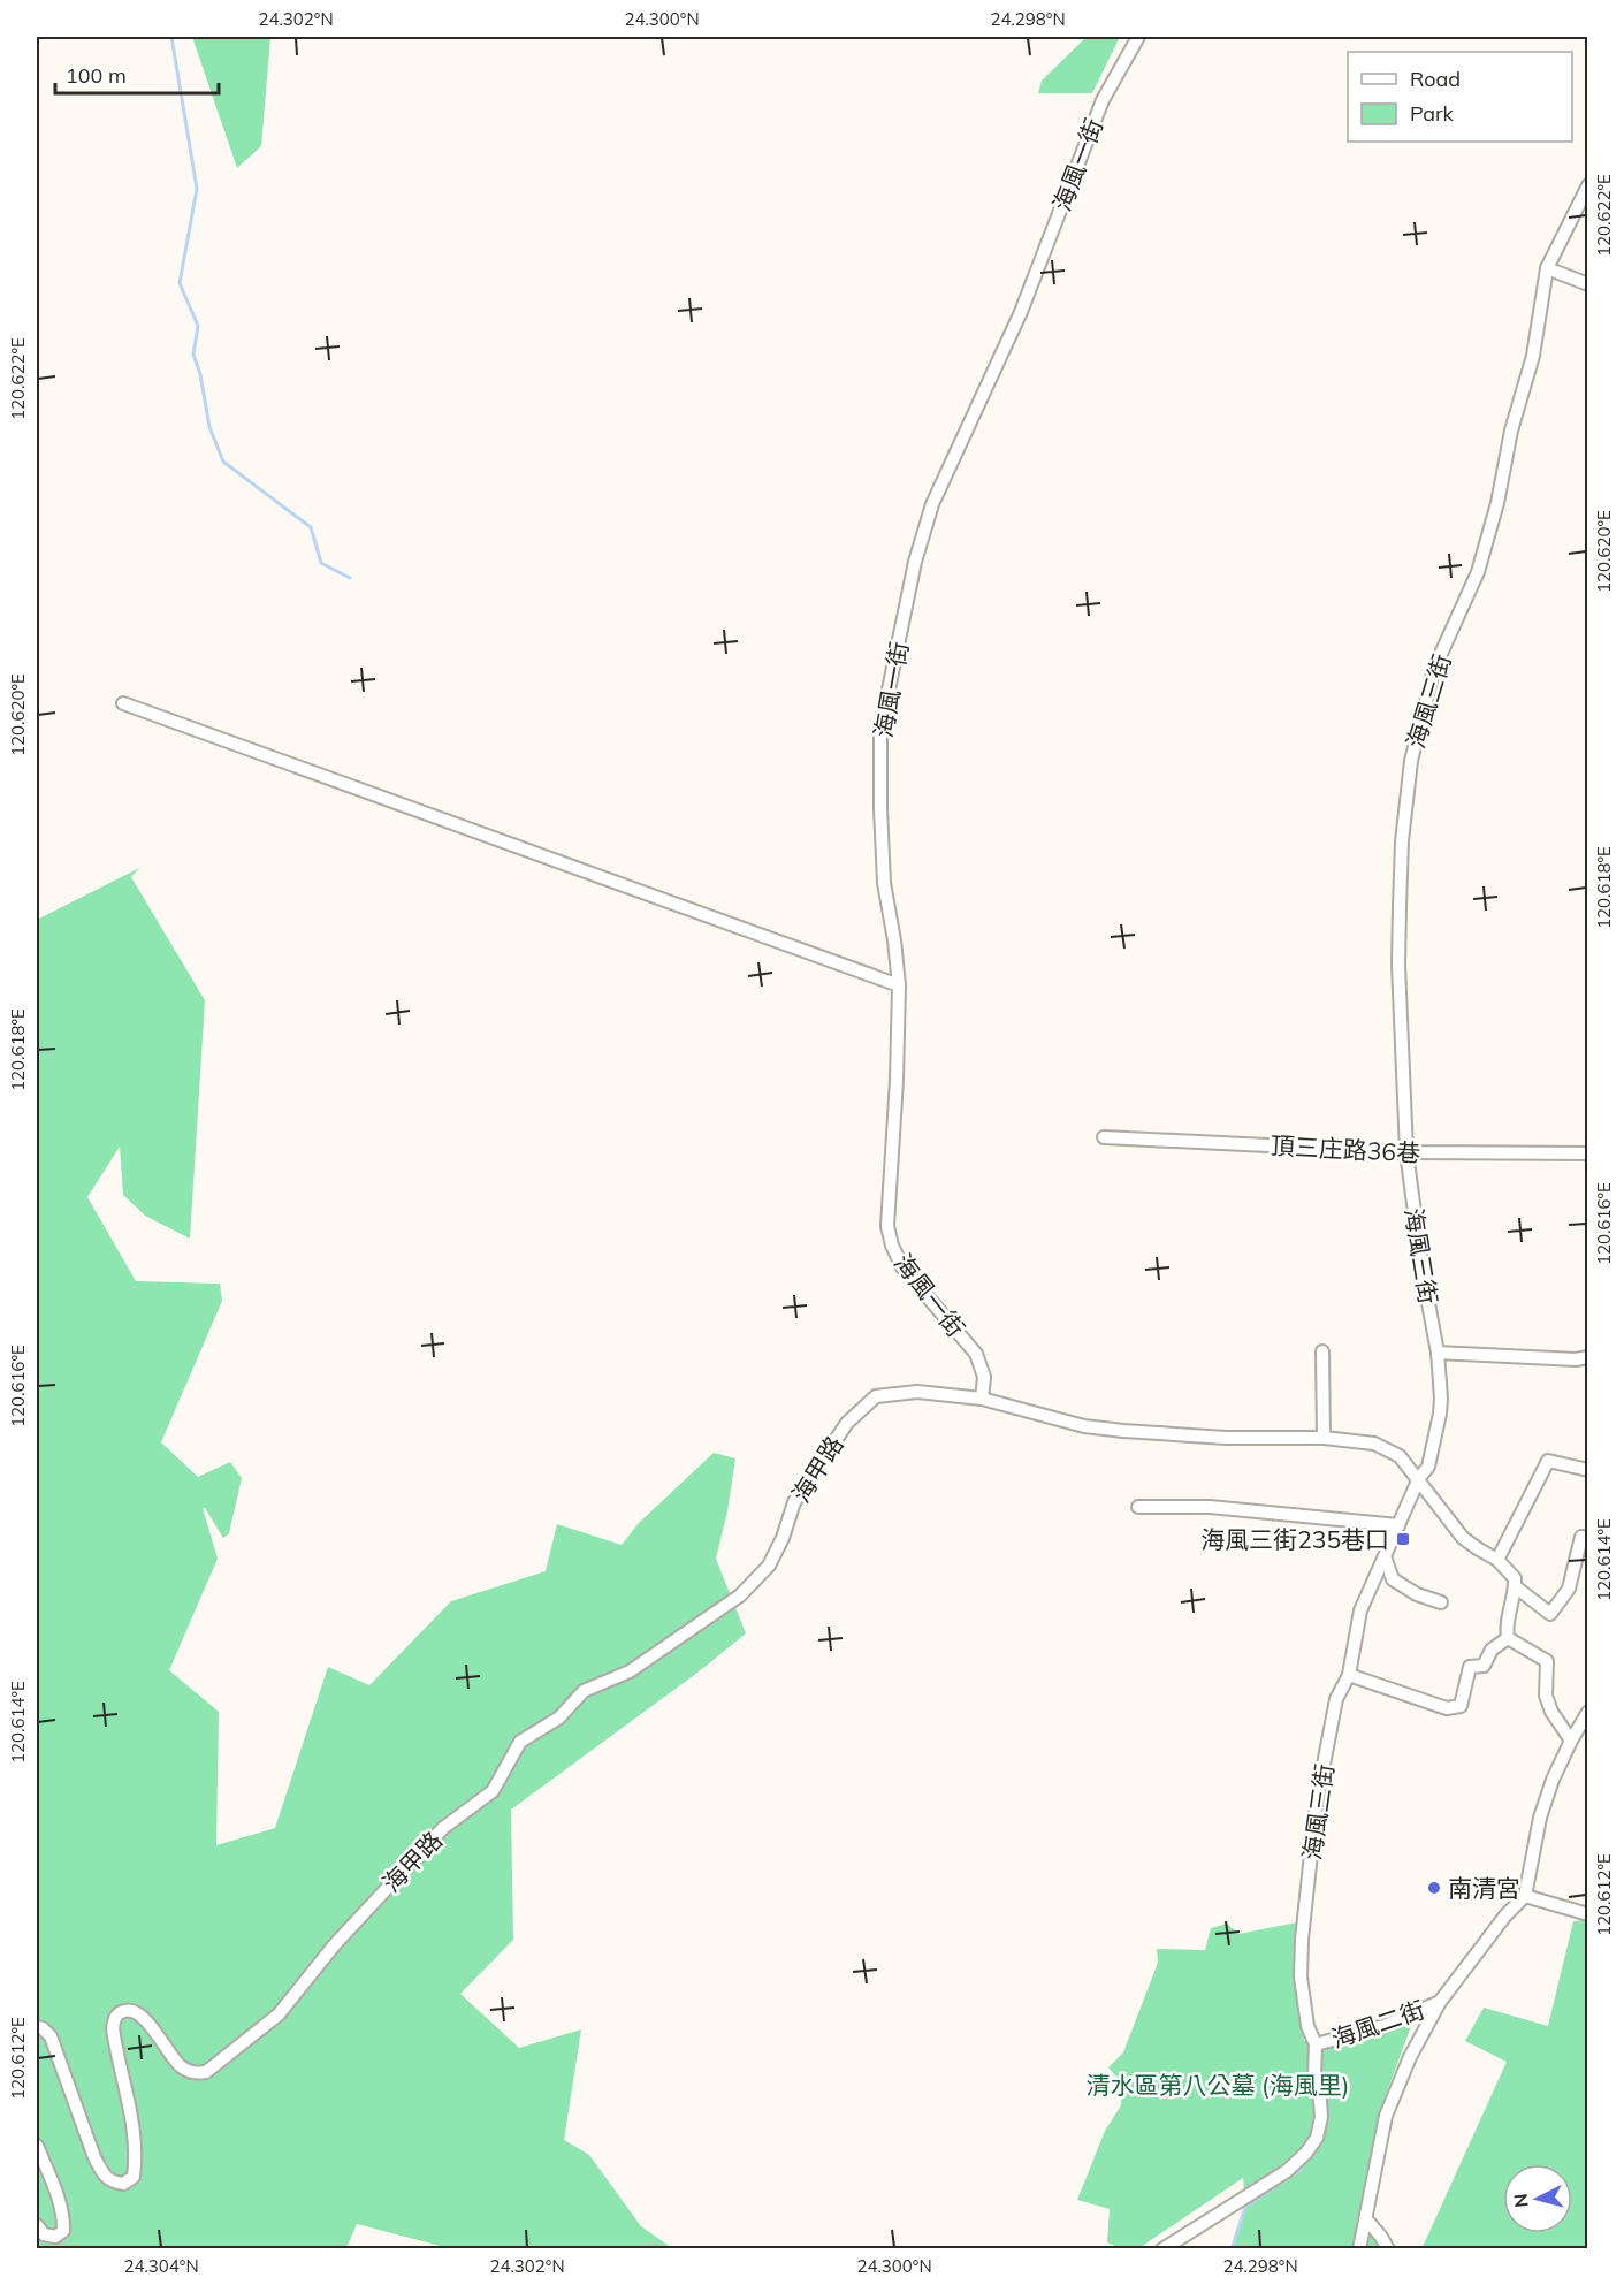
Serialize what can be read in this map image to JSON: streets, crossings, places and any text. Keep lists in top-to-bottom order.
{
  "streets": {
    "street": [
      "海風一街",
      "海風三街",
      "頂三庄路36巷",
      "海甲路",
      "海風二街"
    ]
  },
  "crossings": [
    ["海風一街", "海甲路"],
    ["海風三街", "頂三庄路36巷"],
    ["海風三街", "海風二街"]
  ],
  "parks": ["清水區第八公墓 (海風里)"],
  "places": {
    "transit": ["海風三街235巷口"],
    "other": ["南清宮"]
  },
  "legend": ["Road", "Park"],
  "scale_bar": "100 m",
  "north": "left",
  "coordinates": [
    "24.302°N",
    "24.300°N",
    "24.298°N",
    "120.622°E",
    "120.620°E",
    "120.618°E",
    "120.616°E",
    "120.614°E",
    "120.612°E",
    "24.304°N"
  ]
}
